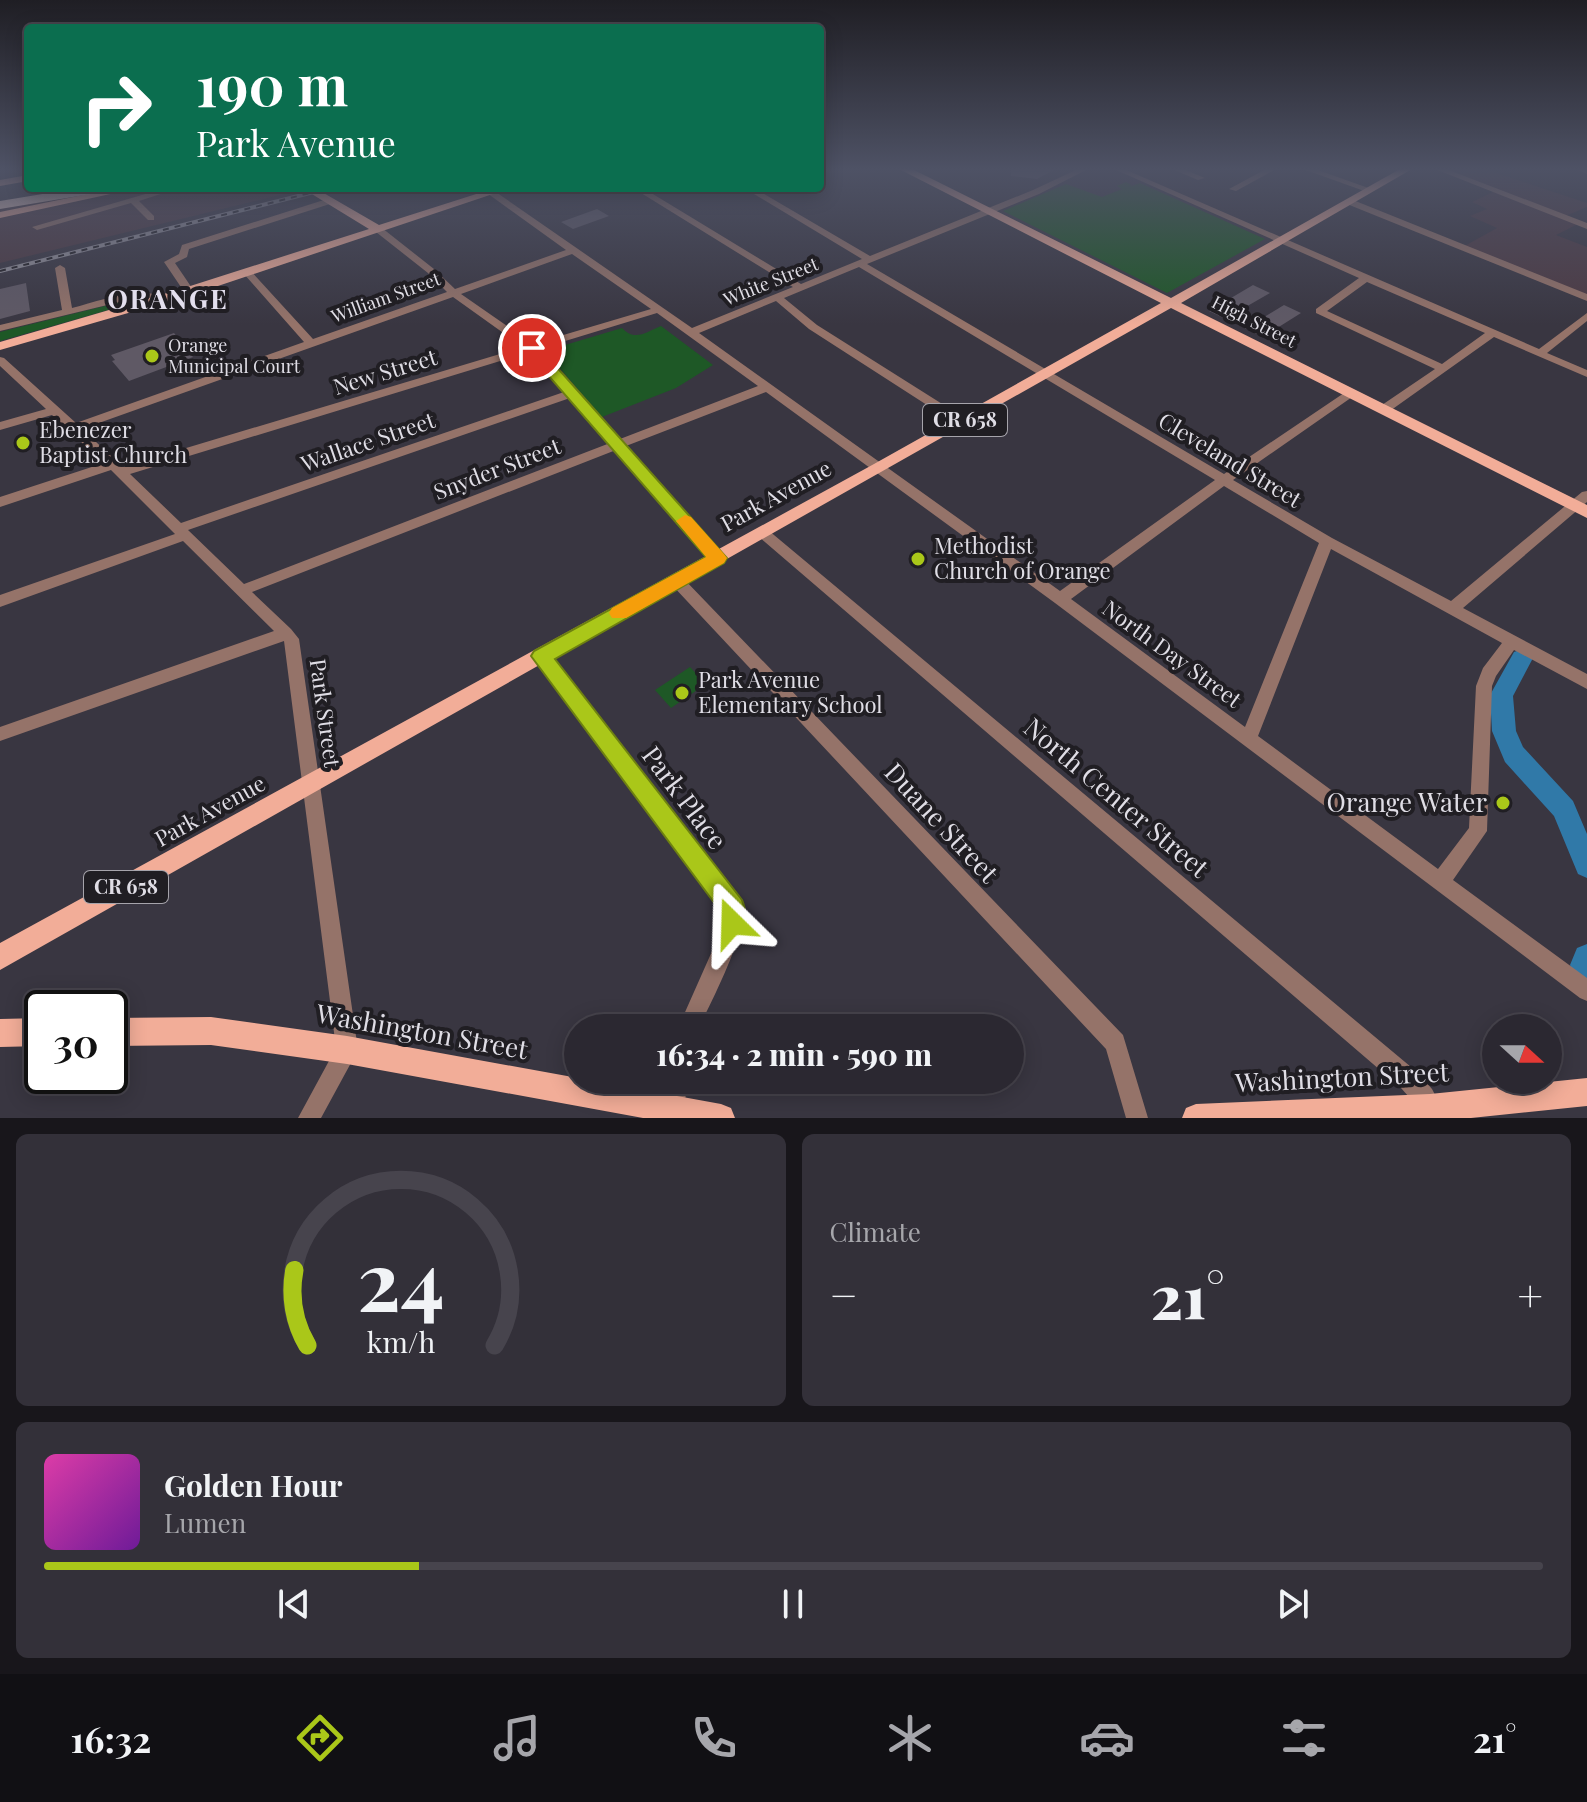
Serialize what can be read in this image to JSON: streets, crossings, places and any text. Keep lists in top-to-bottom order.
{
  "streets": {
    "main road": [
      "High Street",
      "CR 658",
      "Park Avenue",
      "Washington Street"
    ],
    "street": [
      "White Street",
      "William Street",
      "New Street",
      "Wallace Street",
      "Cleveland Street",
      "Snyder Street",
      "North Day Street",
      "Park Street",
      "Park Place",
      "North Center Street",
      "Duane Street"
    ]
  },
  "crossings": [
    ["White Street", "Cleveland Street"],
    ["White Street", "North Day Street"],
    ["William Street", "North Day Street"],
    ["High Street", "Park Avenue"],
    ["New Street", "North Day Street"],
    ["Cleveland Street", "Park Avenue"],
    ["Snyder Street", "North Day Street"],
    ["Park Avenue", "North Day Street"],
    ["Park Avenue", "Park Street"],
    ["Park Avenue", "Park Place"],
    ["Park Avenue", "North Center Street"],
    ["Park Avenue", "Duane Street"],
    ["Park Street", "Washington Street"],
    ["North Center Street", "Washington Street"]
  ],
  "districts": ["ORANGE"],
  "places": [
    "Orange Municipal Court",
    "Ebenezer Baptist Church",
    "Methodist Church of Orange",
    "Park Avenue Elementary School",
    "Orange Water"
  ],
  "north": "right",
  "page": {
    "turn": ["190 m", "Park Avenue"],
    "limit": "30",
    "trip": "16:34 · 2 min · 590 m",
    "tile": "Climate",
    "heat": ["−", "21°", "+"],
    "song": ["Golden Hour", "Lumen"],
    "tabs": ["16:32", "21°"],
    "gauge": ["24", "km/h"]
  }
}
